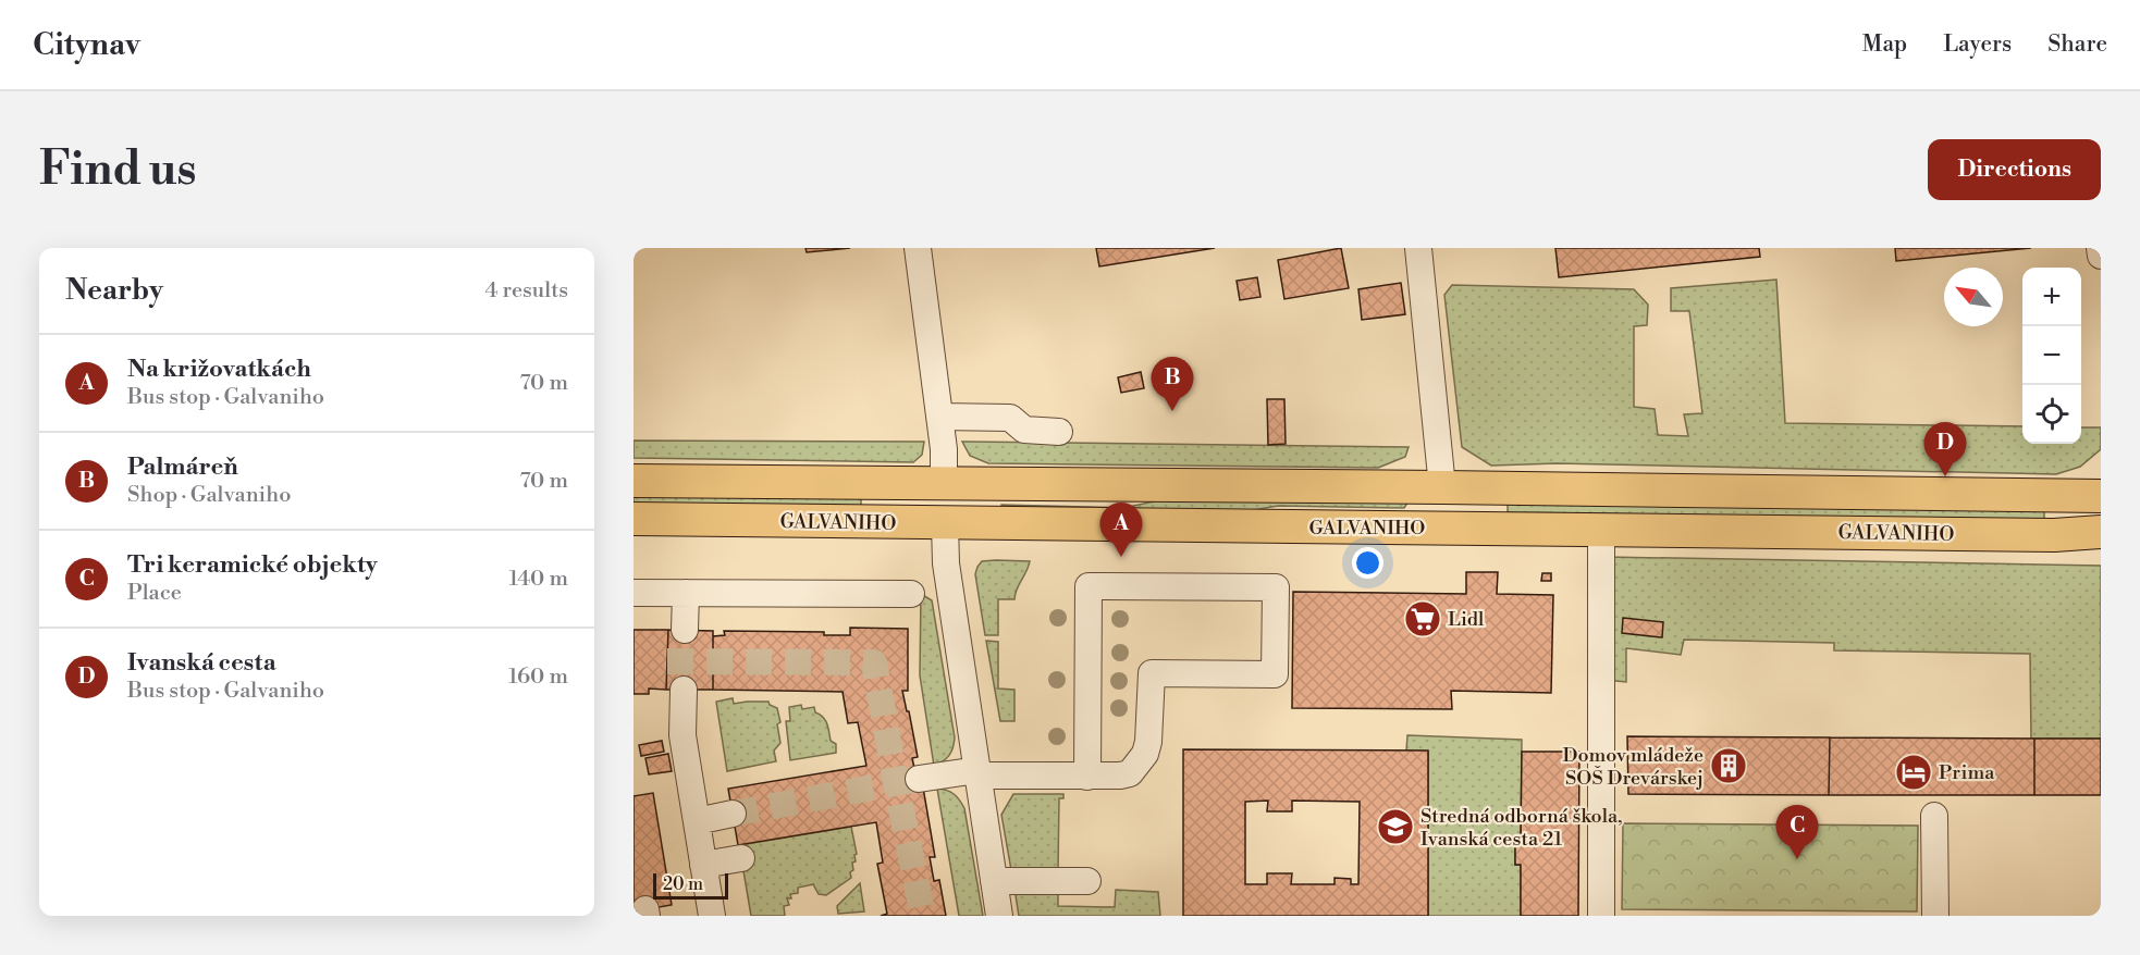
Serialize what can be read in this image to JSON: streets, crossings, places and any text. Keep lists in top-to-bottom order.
{
  "streets": {
    "main road": ["GALVANIHO"]
  },
  "places": {
    "supermarket": ["Lidl"],
    "building": ["Domov mládeže SOŠ Drevárskej"],
    "hotel": ["Prima"],
    "school or university": ["Stredná odborná škola, Ivanská cesta 21"]
  },
  "scale_bar": "20 m",
  "north": "top left",
  "page": {
    "header": "Citynav",
    "nav": ["Map", "Layers", "Share"],
    "buttons": "Directions",
    "title": "Find us",
    "heading": ["Nearby", "4 results"],
    "map_buttons": ["+", "−"],
    "list": [
      {
        "mark": "A",
        "name": "Na križovatkách",
        "note": "Bus stop · Galvaniho",
        "value": "70 m"
      },
      {
        "mark": "B",
        "name": "Palmáreň",
        "note": "Shop · Galvaniho",
        "value": "70 m"
      },
      {
        "mark": "C",
        "name": "Tri keramické objekty",
        "note": "Place",
        "value": "140 m"
      },
      {
        "mark": "D",
        "name": "Ivanská cesta",
        "note": "Bus stop · Galvaniho",
        "value": "160 m"
      }
    ],
    "pins": [
      "B",
      "D",
      "A",
      "C"
    ],
    "scale": "20 m"
  }
}
